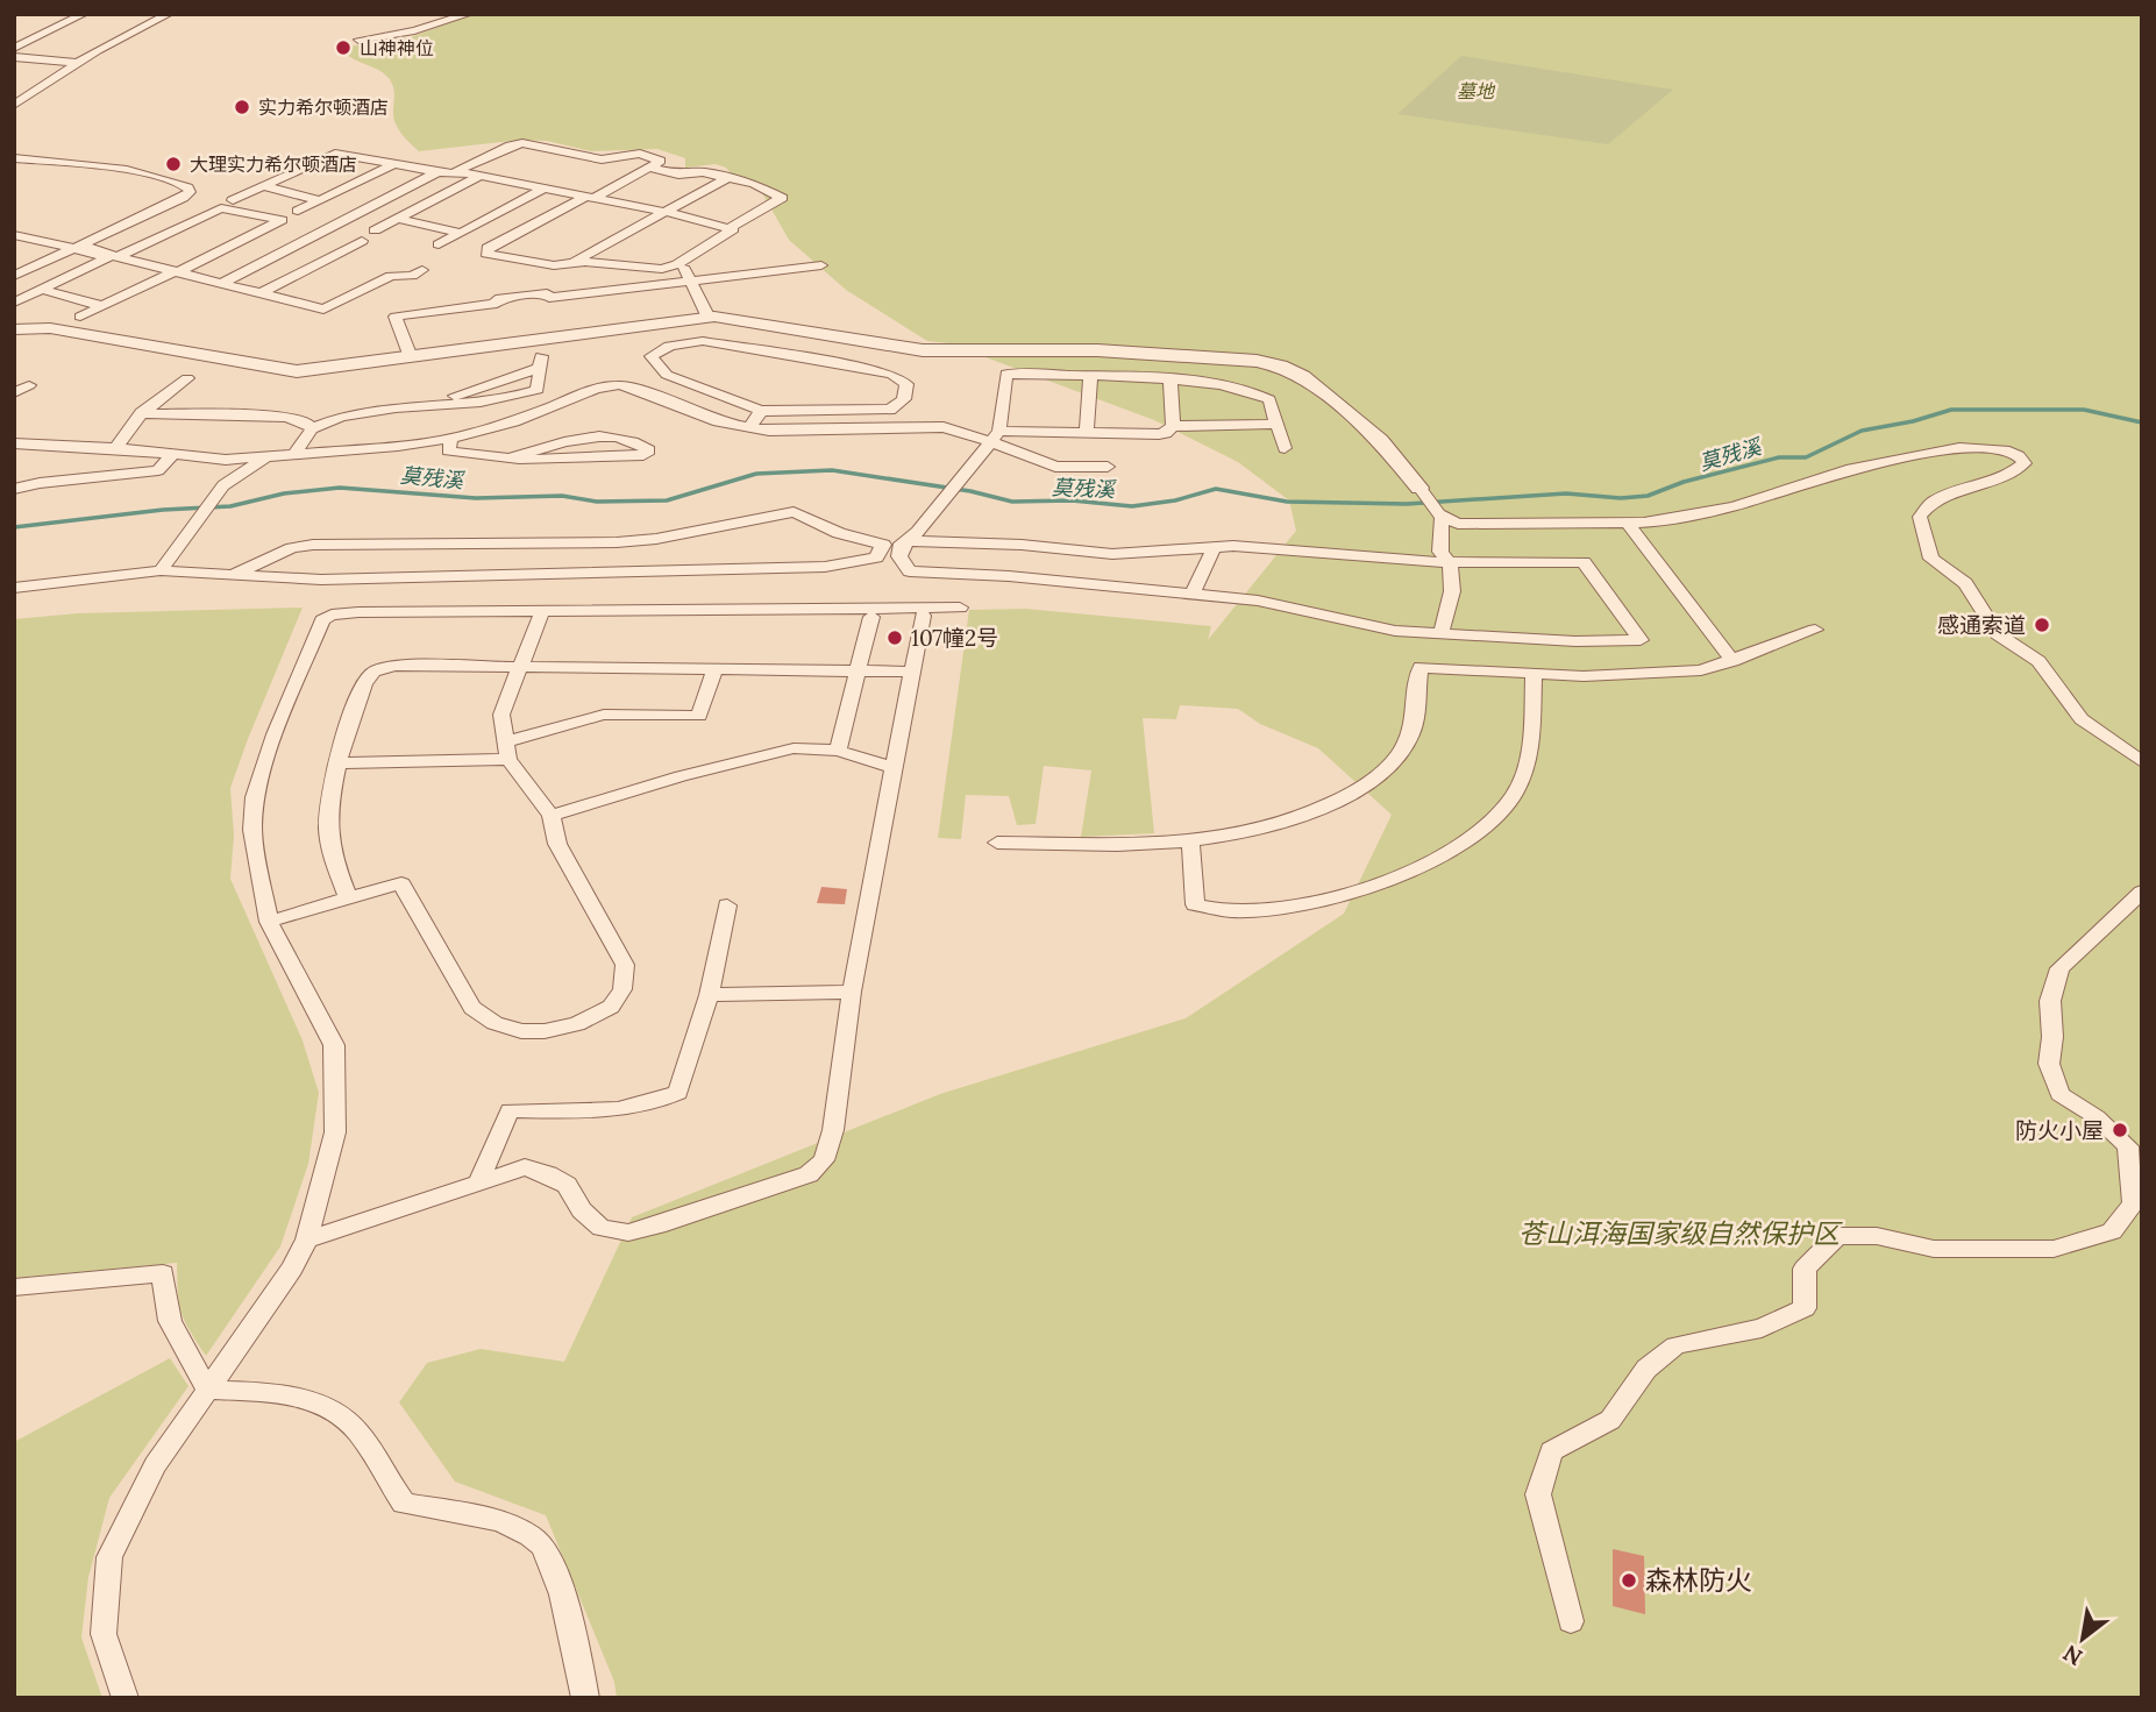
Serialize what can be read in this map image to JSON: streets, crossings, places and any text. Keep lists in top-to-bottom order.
{
  "water": ["莫残溪"],
  "parks": ["墓地", "苍山洱海国家级自然保护区"],
  "places": [
    "山神神位",
    "实力希尔顿酒店",
    "大理实力希尔顿酒店",
    "感通索道",
    "107幢2号",
    "防火小屋",
    "森林防火"
  ],
  "north": "bottom left"
}
